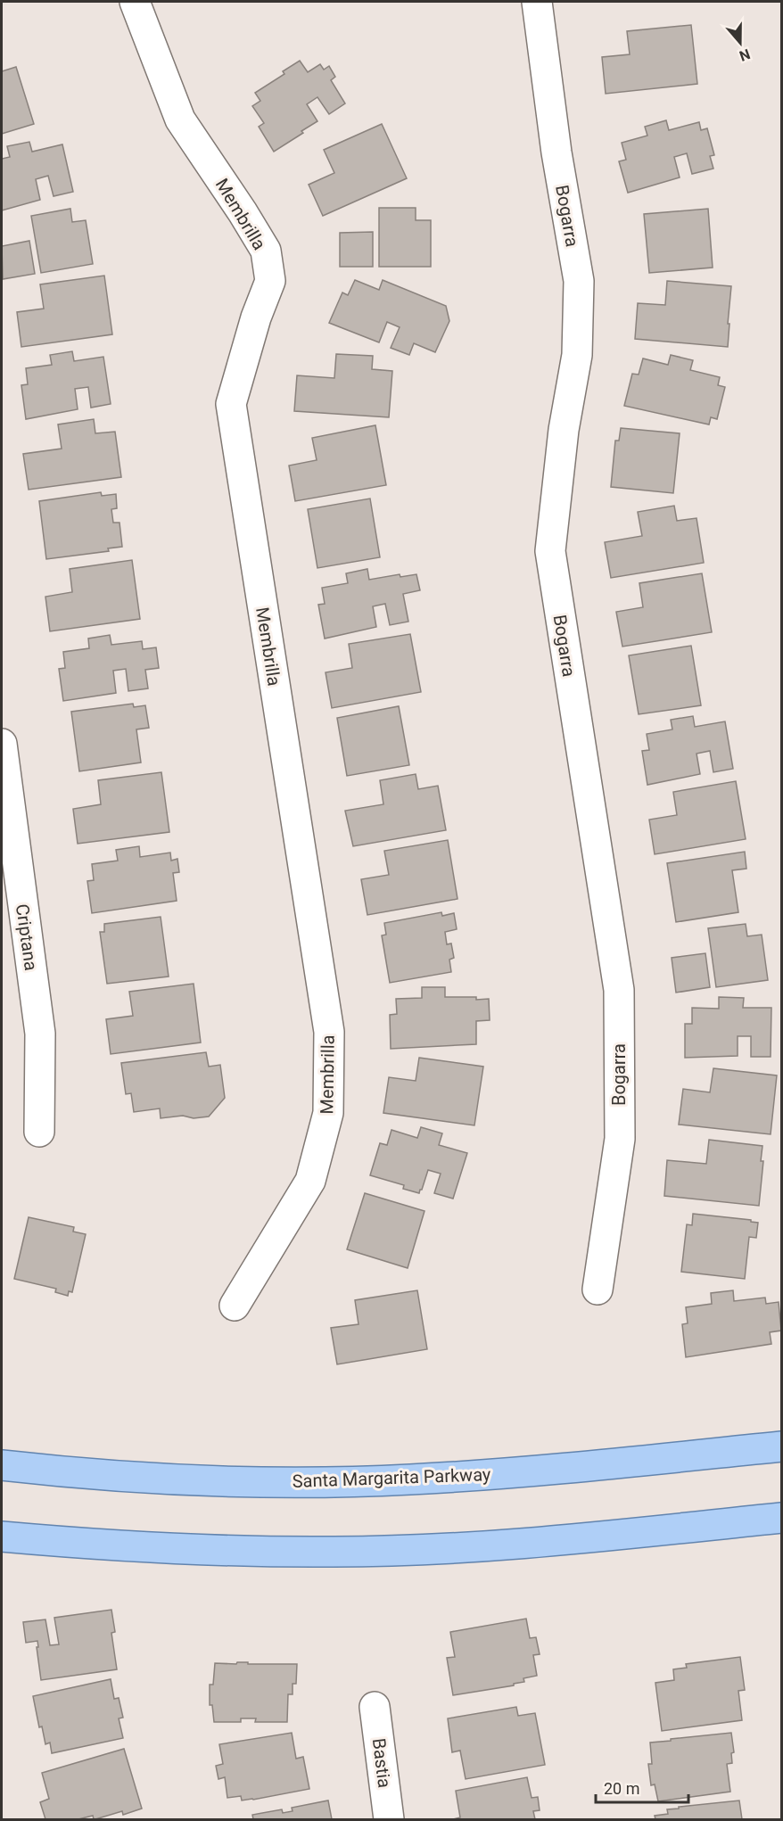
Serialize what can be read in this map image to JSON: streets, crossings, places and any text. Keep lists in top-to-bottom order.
{
  "streets": {
    "main road": ["Santa Margarita Parkway"],
    "street": [
      "Membrilla",
      "Bogarra",
      "Criptana",
      "Bastia"
    ]
  },
  "scale_bar": "20 m",
  "north": "bottom"
}
